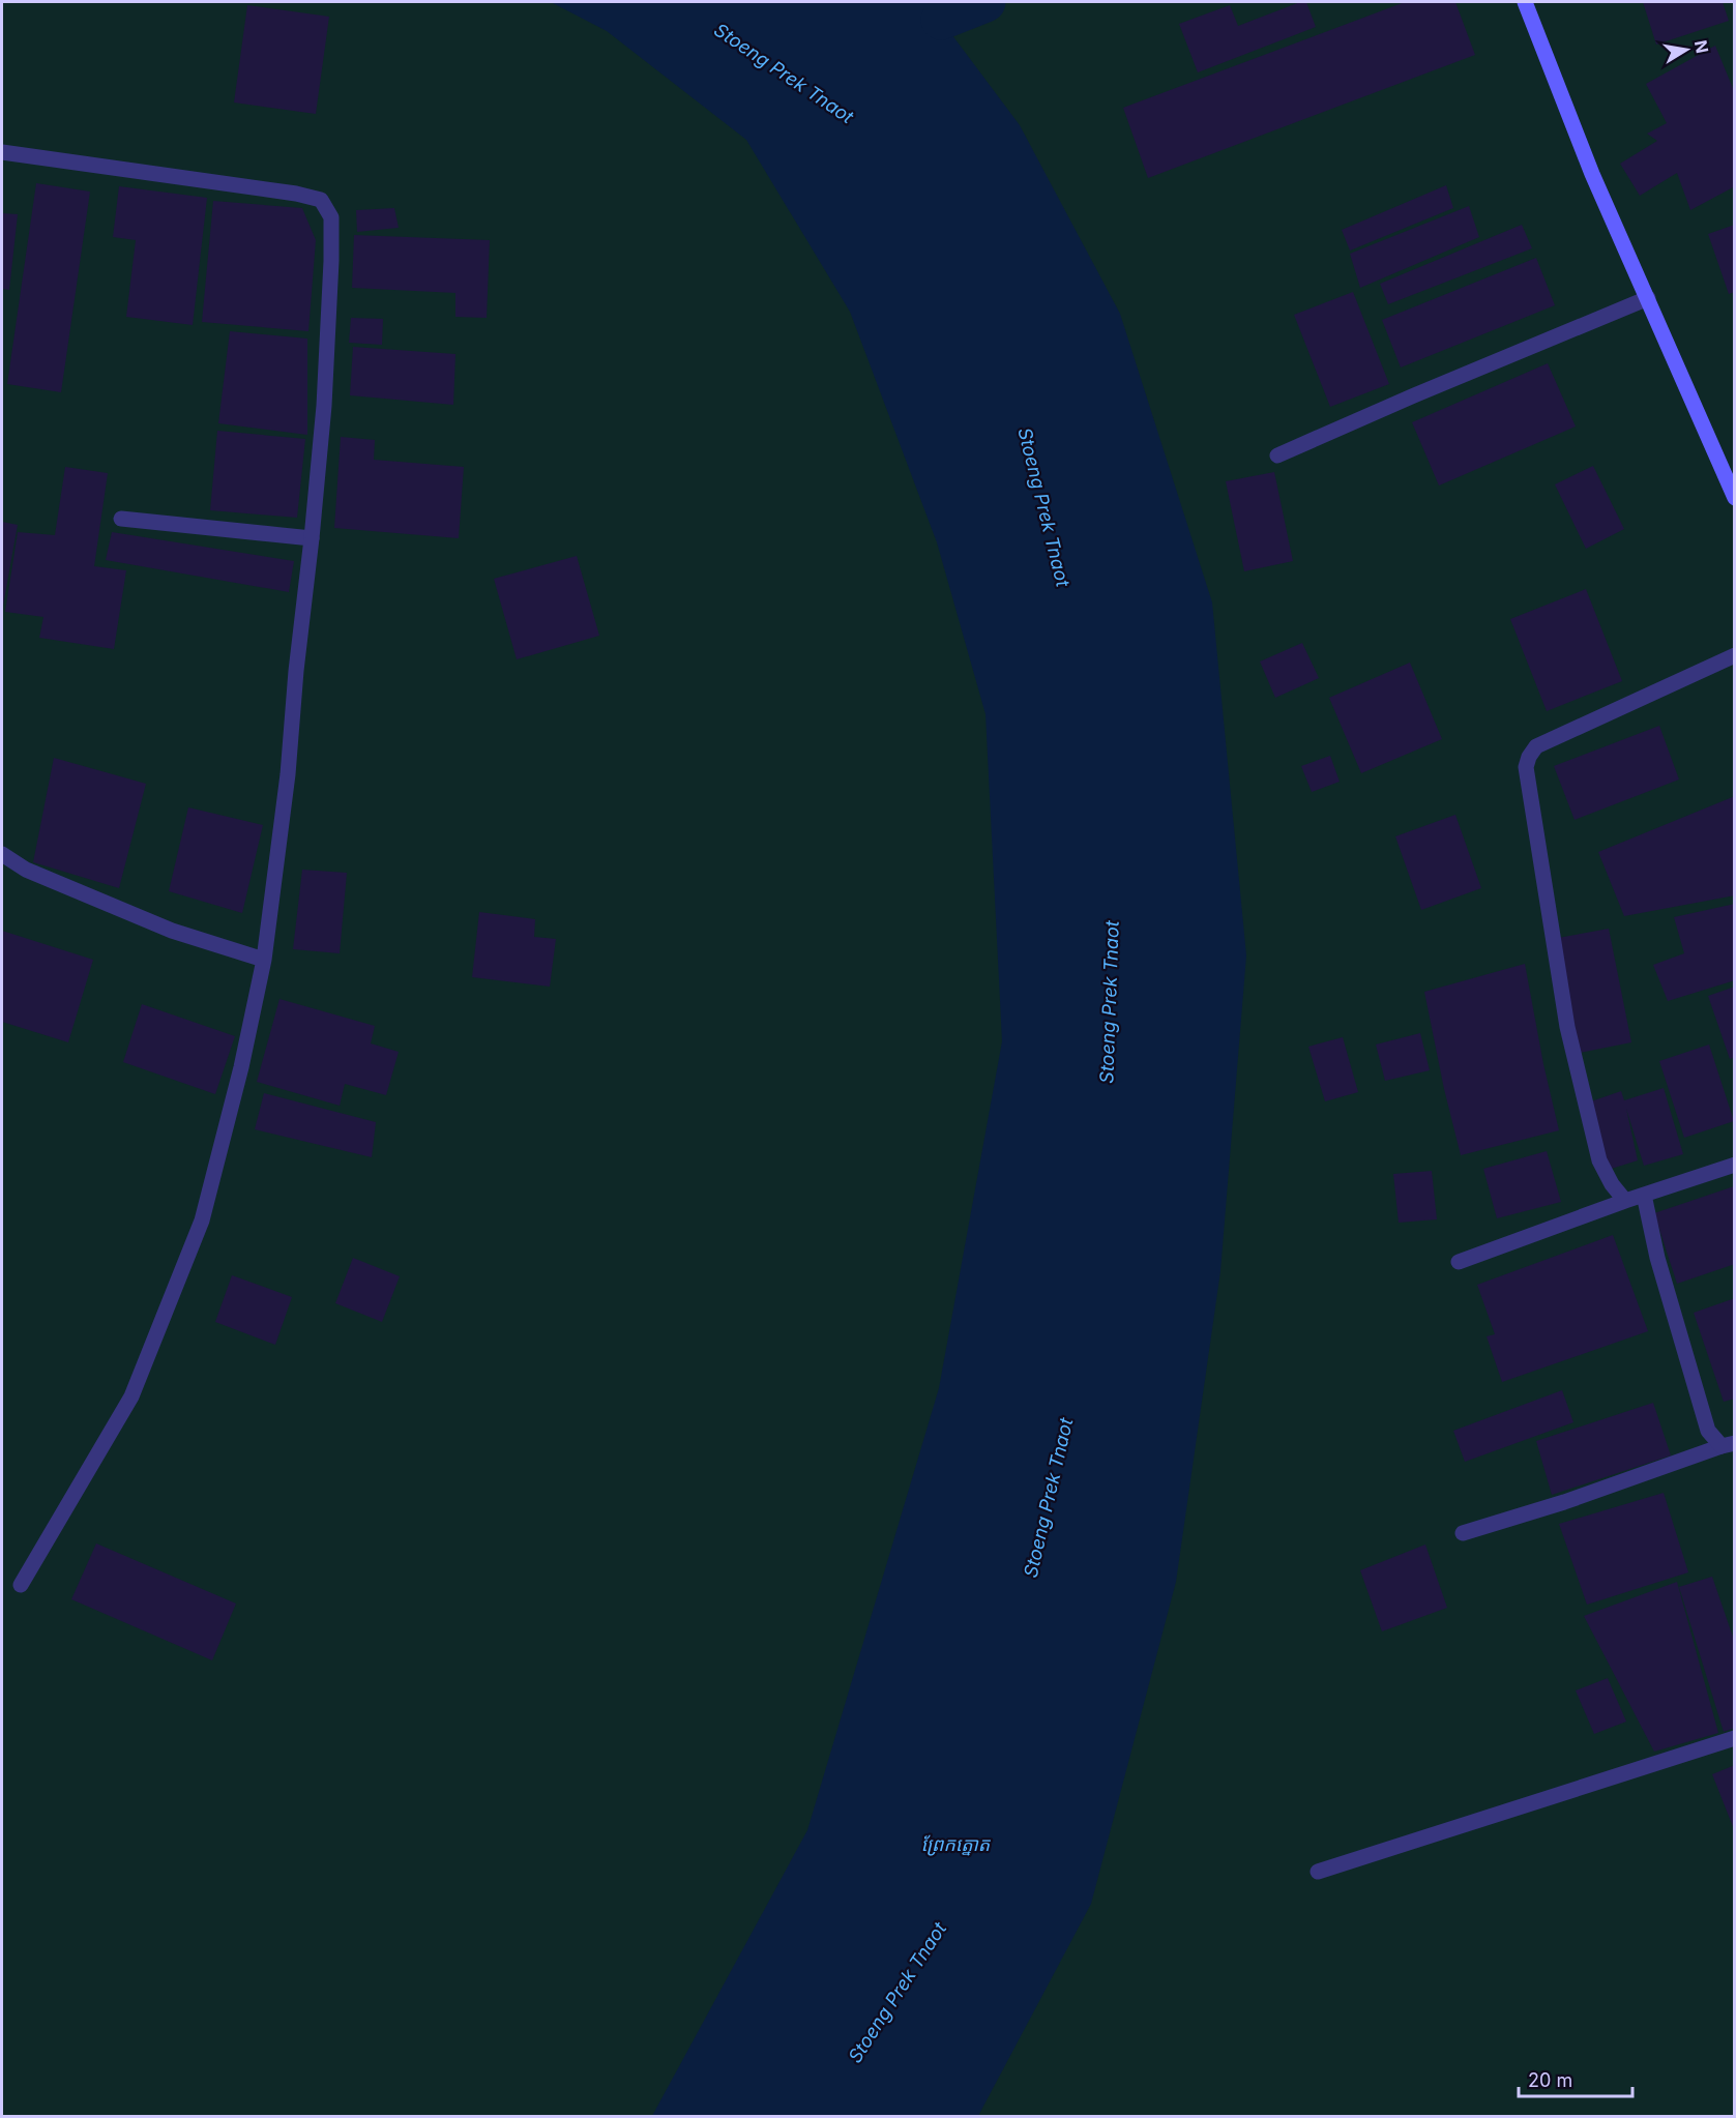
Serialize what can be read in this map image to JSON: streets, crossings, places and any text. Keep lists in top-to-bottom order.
{
  "water": ["Stoeng Prek Tnaot", "ព្រែកត្នោត"],
  "scale_bar": "20 m",
  "north": "right"
}
